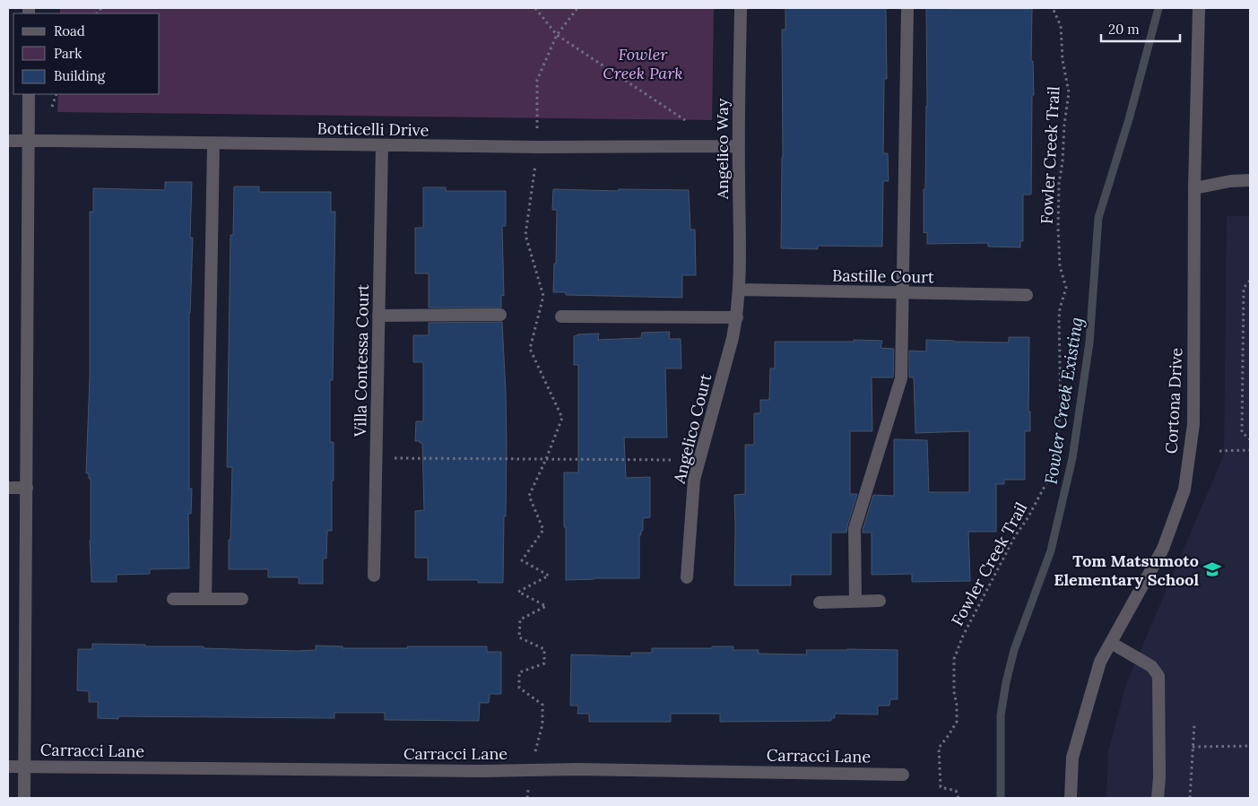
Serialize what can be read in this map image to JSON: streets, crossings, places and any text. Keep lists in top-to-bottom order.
{
  "streets": {
    "street": [
      "Botticelli Drive",
      "Angelico Way",
      "Bastille Court",
      "Villa Contessa Court",
      "Cortona Drive",
      "Angelico Court",
      "Carracci Lane"
    ],
    "path": ["Fowler Creek Trail"]
  },
  "crossings": [
    ["Botticelli Drive", "Angelico Way"],
    ["Botticelli Drive", "Villa Contessa Court"],
    ["Angelico Way", "Bastille Court"],
    ["Angelico Way", "Angelico Court"],
    ["Bastille Court", "Angelico Court"]
  ],
  "water": ["Fowler Creek Existing"],
  "parks": ["Fowler Creek Park"],
  "places": {
    "school or university": ["Tom Matsumoto Elementary School"]
  },
  "legend": ["Road", "Park", "Building"],
  "scale_bar": "20 m"
}
